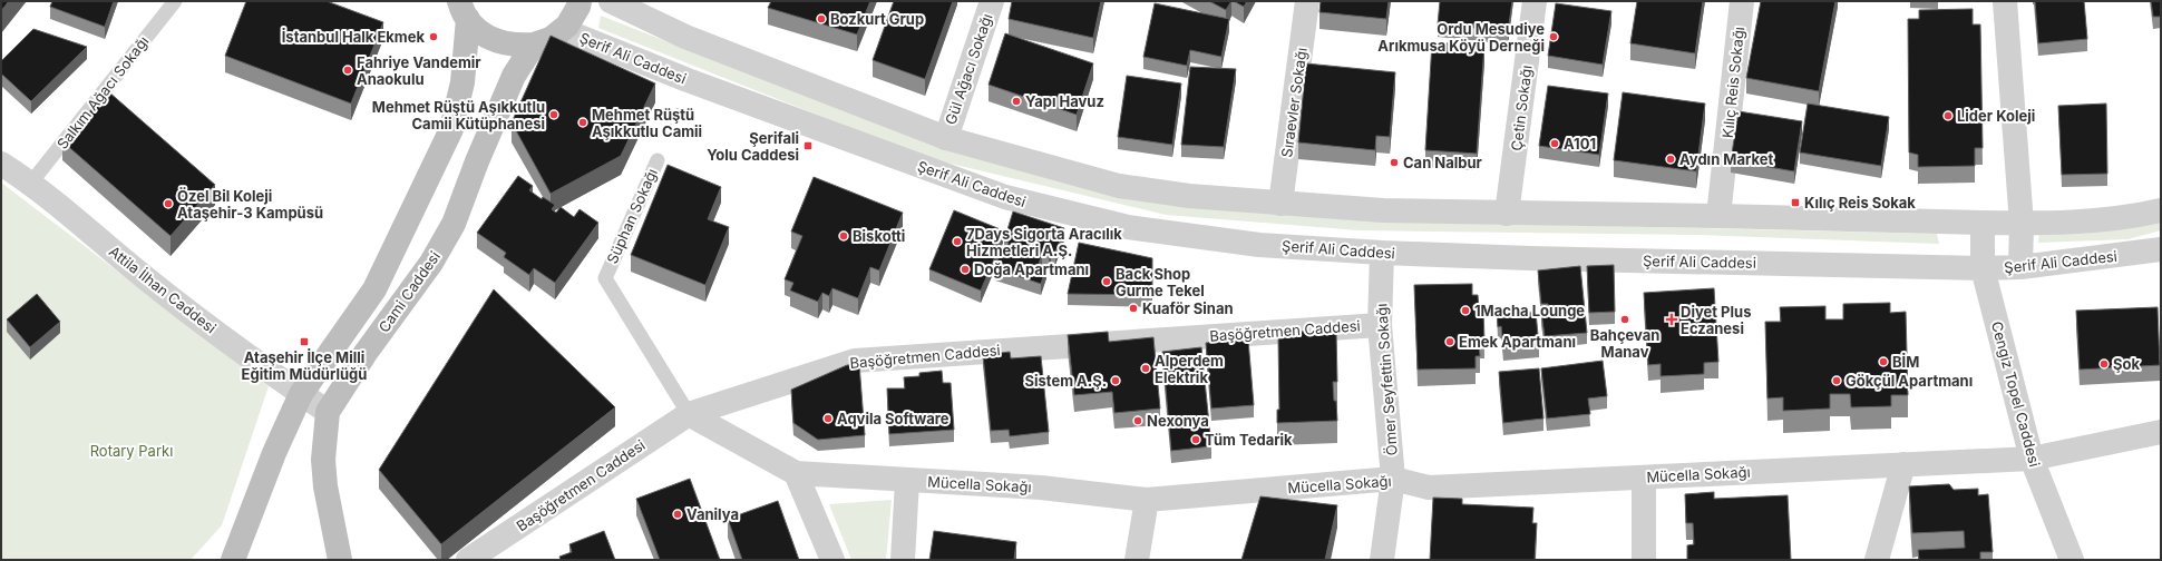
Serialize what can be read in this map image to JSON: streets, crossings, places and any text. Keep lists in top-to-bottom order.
{
  "streets": {
    "main road": ["Cami Caddesi"],
    "street": [
      "Şerif Ali Caddesi",
      "Gül Ağacı Sokağı",
      "Kılıç Reis Sokağı",
      "Sıraevler Sokağı",
      "Çetin Sokağı",
      "Attila İlhan Caddesi",
      "Başöğretmen Caddesi",
      "Ömer Seyfettin Sokağı",
      "Cengiz Topel Caddesi",
      "Mücella Sokağı"
    ],
    "lane": ["Salkım Ağacı Sokağı", "Süphan Sokağı"]
  },
  "crossings": [
    ["Şerif Ali Caddesi", "Süphan Sokağı"],
    ["Şerif Ali Caddesi", "Cami Caddesi"],
    ["Şerif Ali Caddesi", "Ömer Seyfettin Sokağı"],
    ["Şerif Ali Caddesi", "Cengiz Topel Caddesi"],
    ["Salkım Ağacı Sokağı", "Attila İlhan Caddesi"],
    ["Süphan Sokağı", "Başöğretmen Caddesi"],
    ["Süphan Sokağı", "Mücella Sokağı"],
    ["Attila İlhan Caddesi", "Cami Caddesi"],
    ["Başöğretmen Caddesi", "Ömer Seyfettin Sokağı"],
    ["Başöğretmen Caddesi", "Mücella Sokağı"],
    ["Ömer Seyfettin Sokağı", "Mücella Sokağı"],
    ["Cengiz Topel Caddesi", "Mücella Sokağı"]
  ],
  "parks": ["Rotary Parkı"],
  "places": {
    "other": [
      "Bozkurt Grup",
      "İstanbul Halk Ekmek",
      "Ordu Mesudiye Arıkmusa Köyü Derneği",
      "Fahriye Vandemir Anaokulu",
      "Yapı Havuz",
      "Mehmet Rüştü Aşıkkutlu Camii Kütüphanesi",
      "Lider Koleji",
      "Mehmet Rüştü Aşıkkutlu Camii",
      "A101",
      "Aydın Market",
      "Can Nalbur",
      "Özel Bil Koleji Ataşehir-3 Kampüsü",
      "Biskotti",
      "7Days Sigorta Aracılık Hizmetleri A.Ş.",
      "Doğa Apartmanı",
      "Back Shop Gurme Tekel",
      "Kuaför Sinan",
      "1Macha Lounge",
      "Bahçevan Manav",
      "Emek Apartmanı",
      "BİM",
      "Şok",
      "Alperdem Elektrik",
      "Sistem A.Ş.",
      "Gökçül Apartmanı",
      "Aqvila Software",
      "Nexonya",
      "Tüm Tedarik",
      "Vanilya"
    ],
    "transit": ["Şerifali Yolu Caddesi", "Kılıç Reis Sokak", "Ataşehir İlçe Milli Eğitim Müdürlüğü"],
    "health": ["Diyet Plus Eczanesi"]
  }
}
